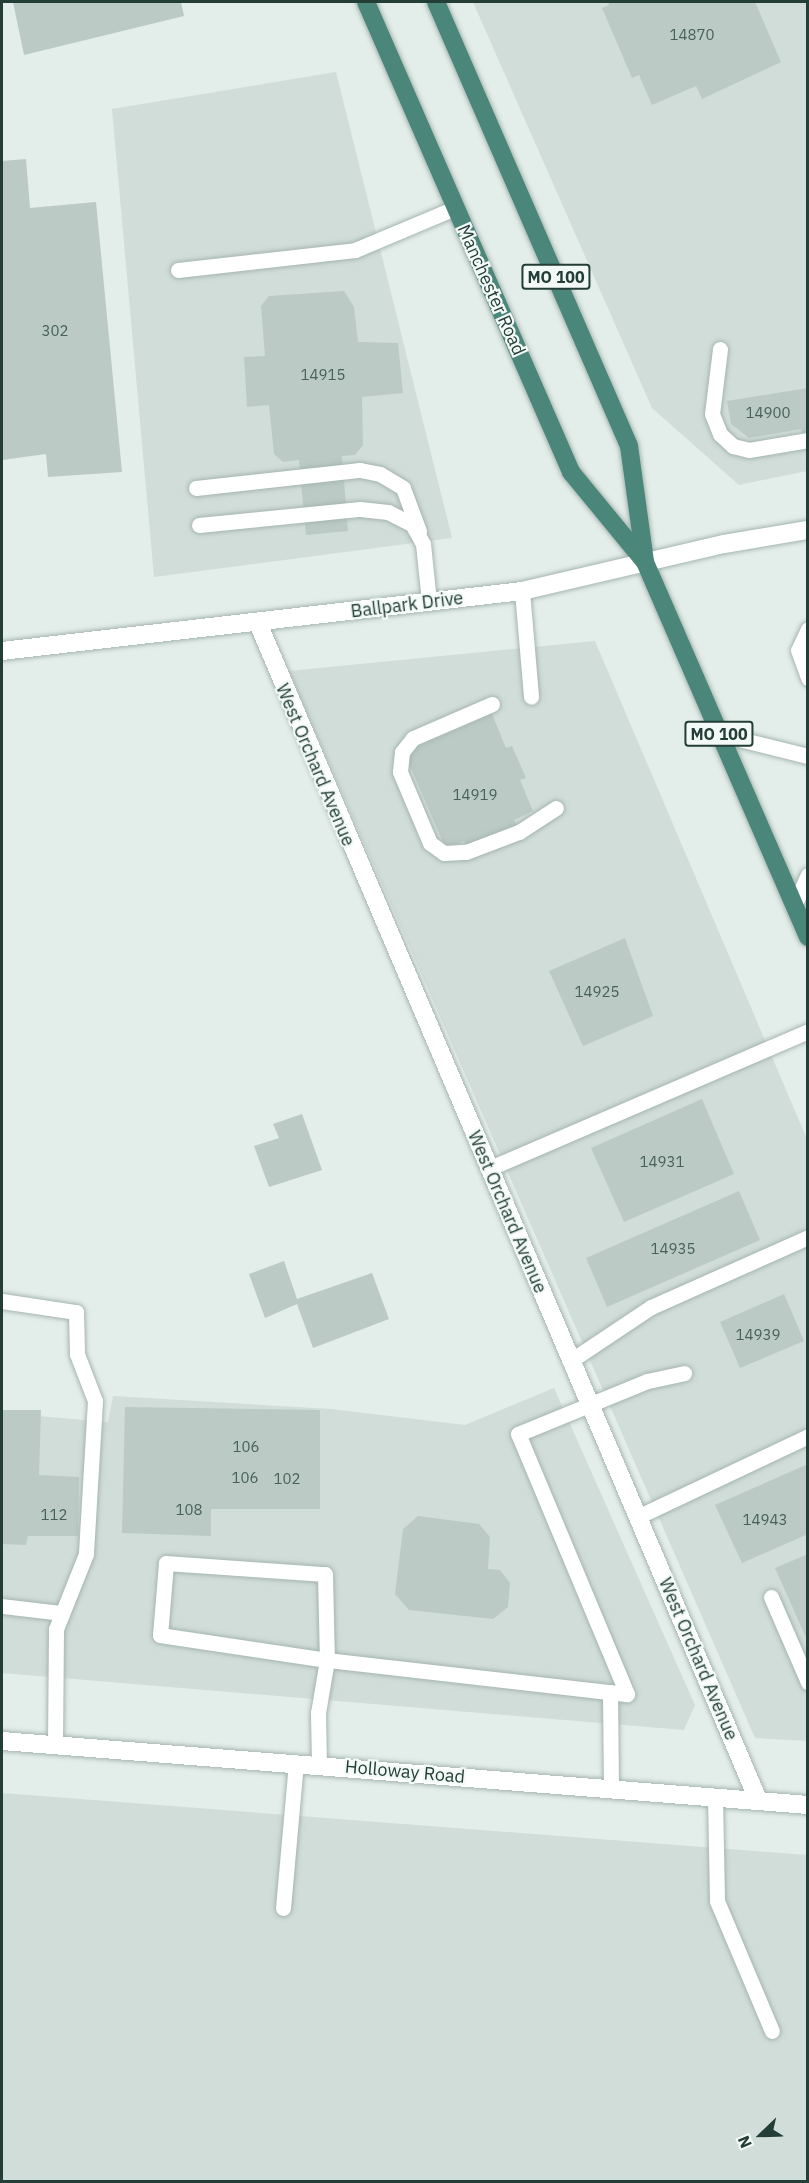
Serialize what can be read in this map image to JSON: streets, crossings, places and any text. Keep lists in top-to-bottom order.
{
  "streets": {
    "highway": ["MO 100", "Manchester Road"],
    "street": ["Ballpark Drive", "West Orchard Avenue", "Holloway Road"]
  },
  "crossings": [
    ["Manchester Road", "Ballpark Drive"],
    ["Ballpark Drive", "West Orchard Avenue"],
    ["West Orchard Avenue", "Holloway Road"]
  ],
  "house_numbers": [
    "14870",
    "302",
    "14915",
    "14900",
    "14919",
    "14925",
    "14931",
    "14935",
    "14939",
    "106",
    "106",
    "102",
    "108",
    "112",
    "14943"
  ],
  "north": "bottom left"
}
